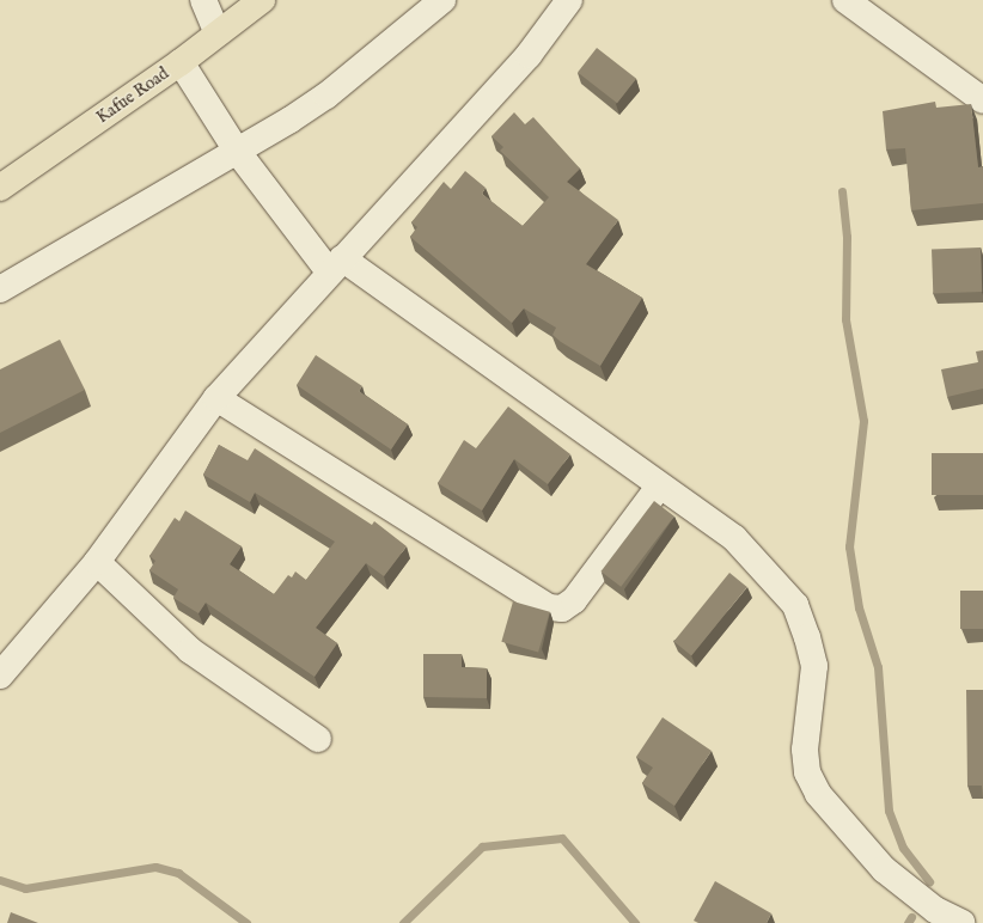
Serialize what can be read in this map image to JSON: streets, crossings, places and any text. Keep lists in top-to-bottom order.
{
  "streets": {
    "highway": ["Kafue Road"]
  }
}
